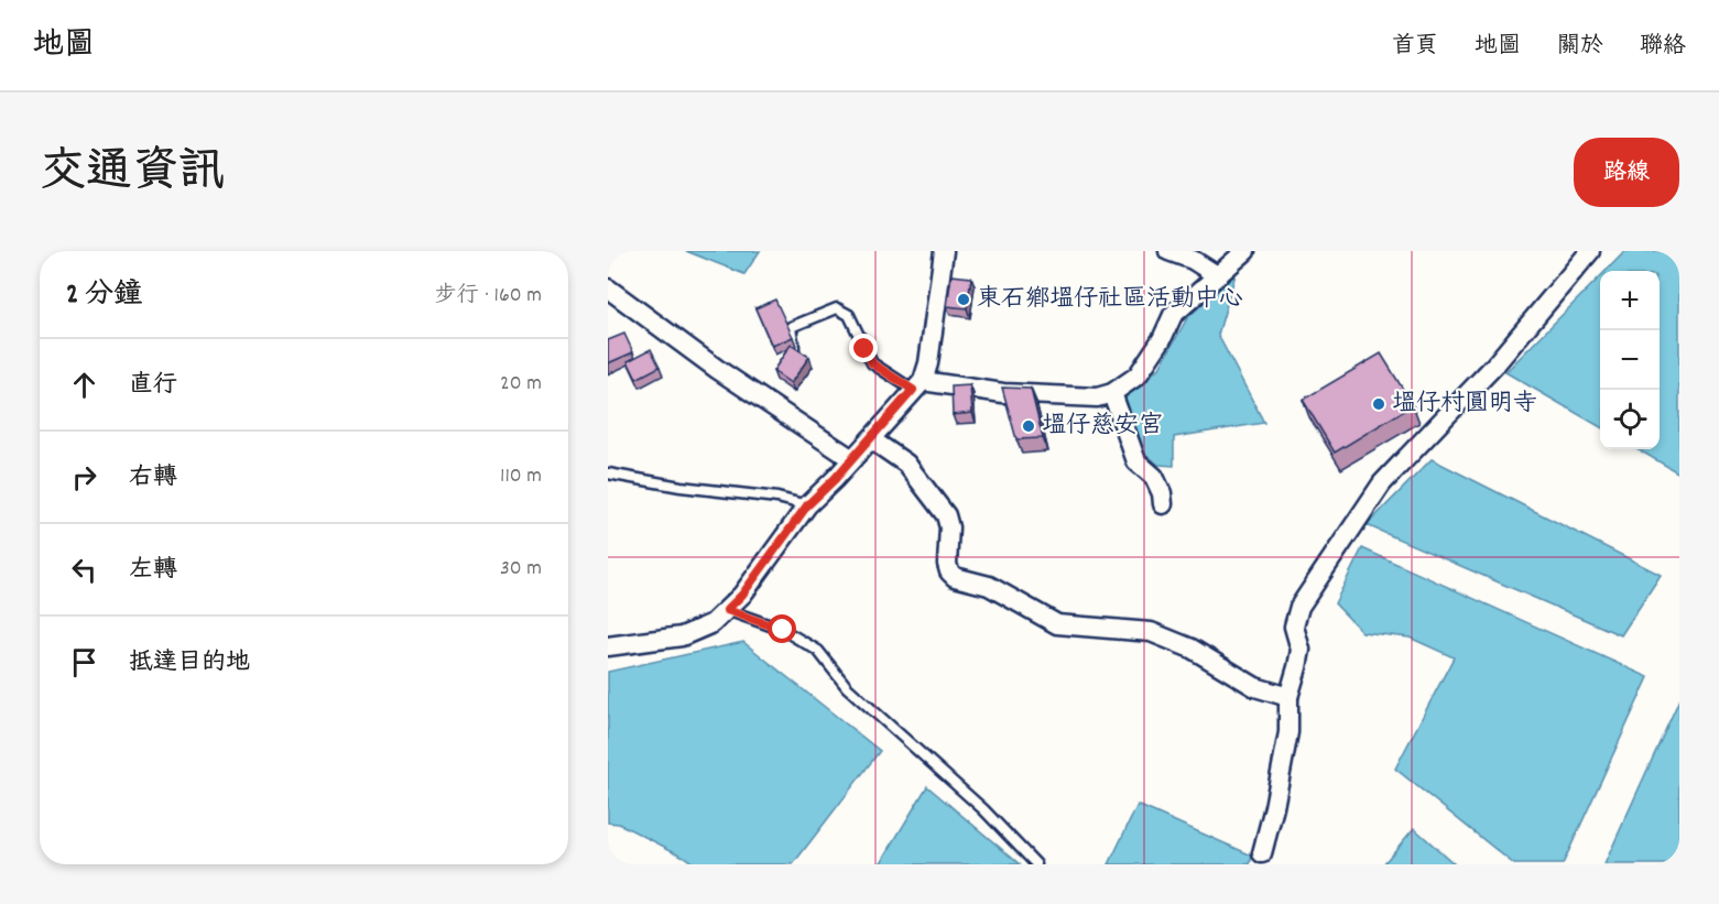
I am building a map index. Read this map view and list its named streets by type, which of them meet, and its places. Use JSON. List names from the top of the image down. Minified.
{"places":["東石鄉塭仔社區活動中心","塭仔村圓明寺","塭仔慈安宮"],"page":{"header":"地圖","nav":["首頁","地圖","關於","聯絡"],"title":"交通資訊","buttons":"路線","heading":["2 分鐘","步行 · 160 m"],"map_buttons":["+","−"],"list":[["直行","20 m"],["右轉","110 m"],["左轉","30 m"],"抵達目的地"]}}
